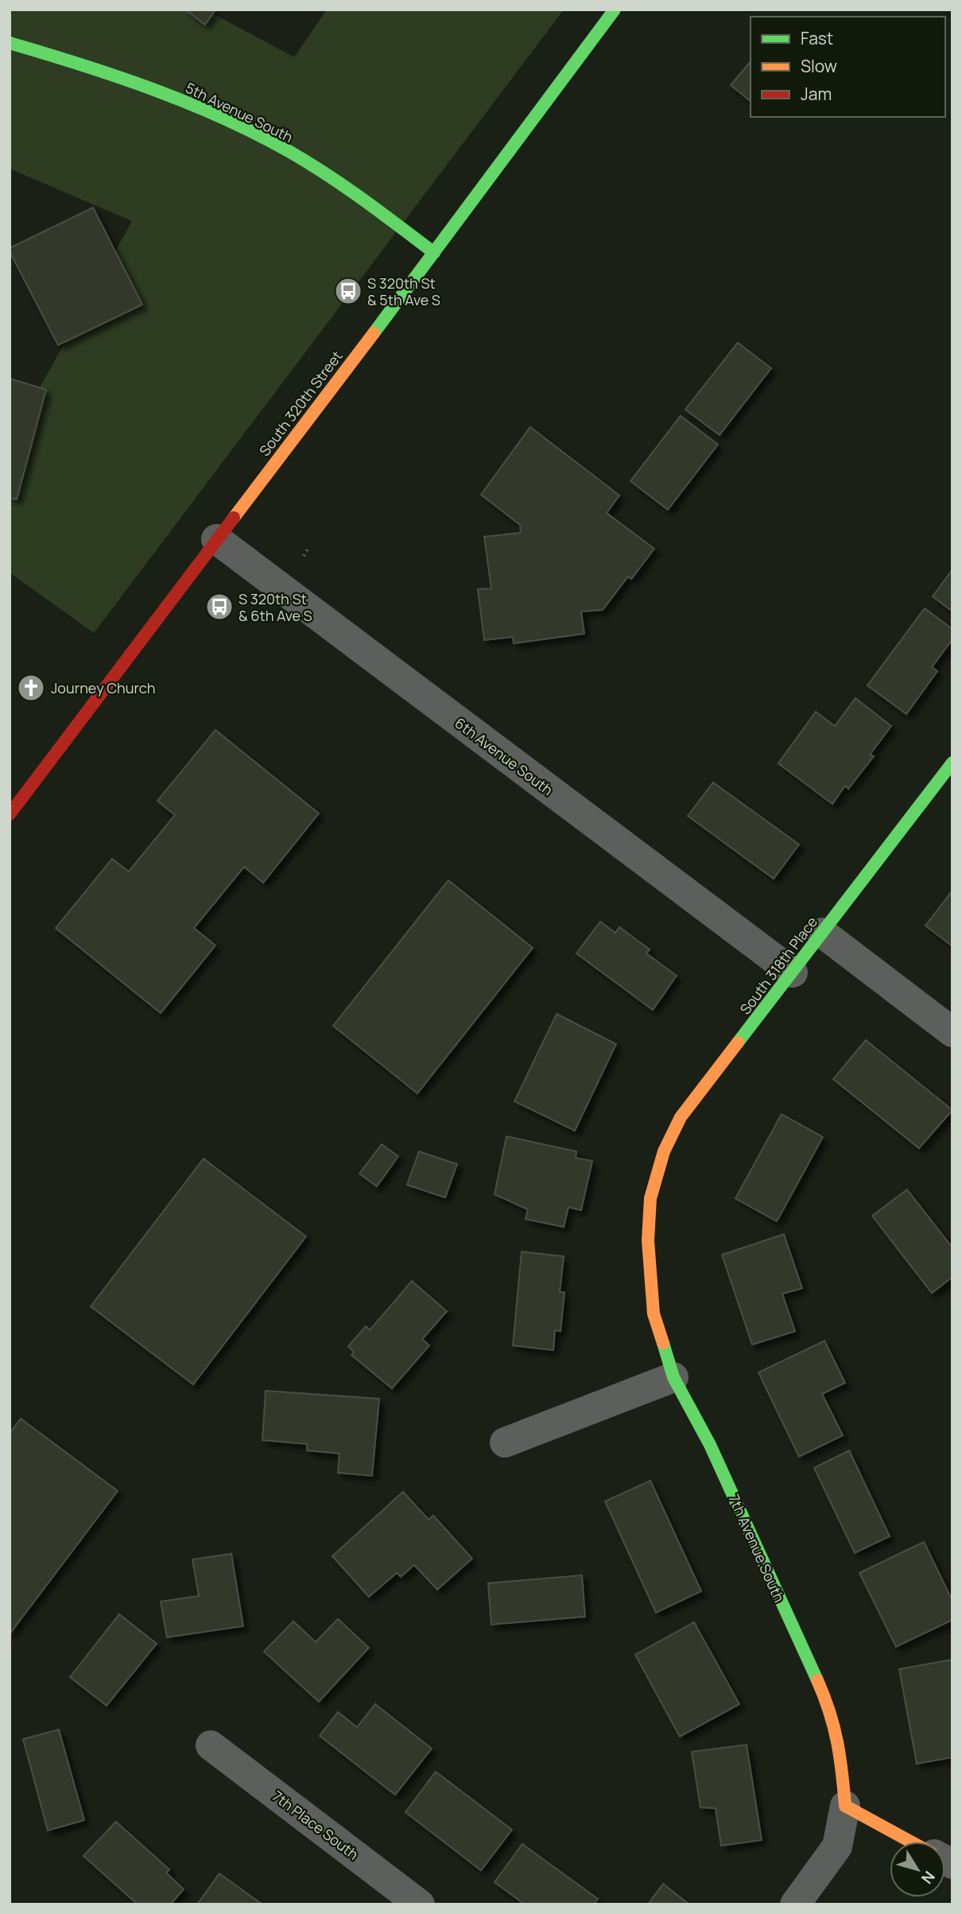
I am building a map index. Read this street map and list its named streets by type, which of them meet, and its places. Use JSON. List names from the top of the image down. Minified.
{"streets":{"street":["5th Avenue South","South 320th Street","6th Avenue South","South 318th Place","7th Avenue South","7th Place South"]},"crossings":[["5th Avenue South","South 320th Street"],["South 320th Street","6th Avenue South"],["6th Avenue South","South 318th Place"],["South 318th Place","7th Avenue South"]],"places":{"bus stop":["S 320th St & 5th Ave S","S 320th St & 6th Ave S"],"church":["Journey Church"]},"legend":["Fast","Slow","Jam"],"north":"bottom right"}
